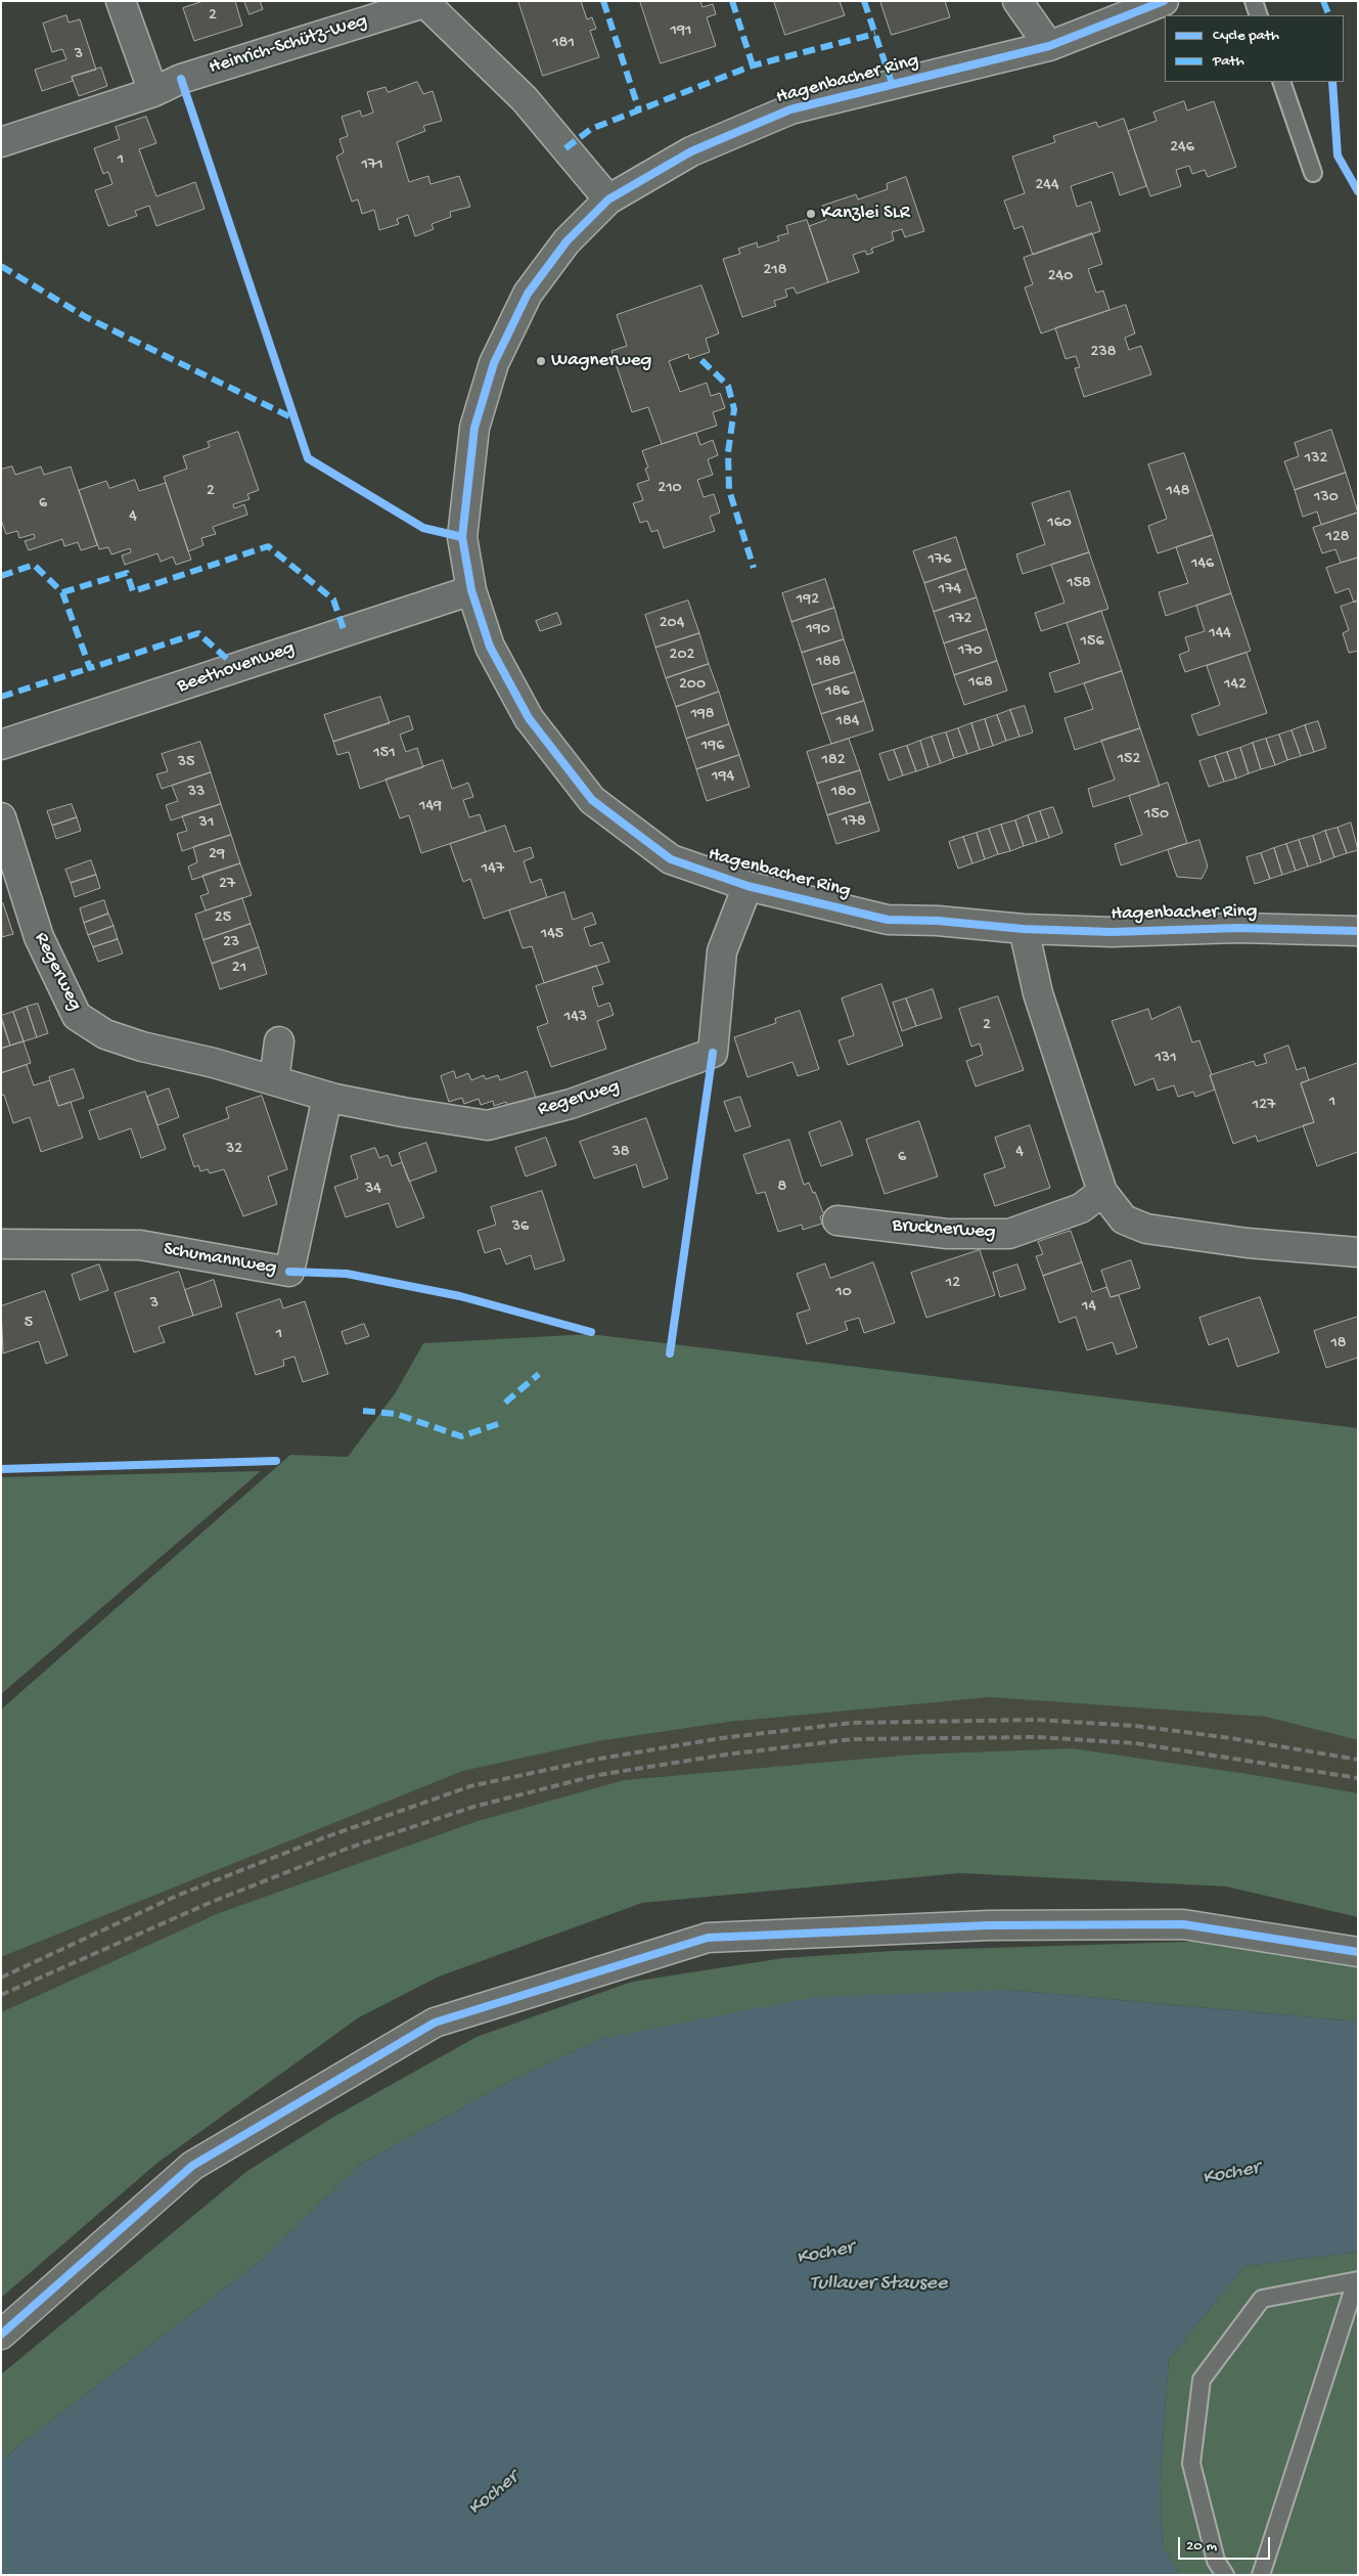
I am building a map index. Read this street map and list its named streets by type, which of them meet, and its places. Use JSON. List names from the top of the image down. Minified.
{"streets":{"street":["Heinrich-Schütz-Weg","Hagenbacher Ring","Beethovenweg","Regerweg","Brucknerweg","Schumannweg"]},"crossings":[["Hagenbacher Ring","Beethovenweg"],["Hagenbacher Ring","Regerweg"],["Regerweg","Schumannweg"]],"water":["Kocher","Tullauer Stausee"],"places":["Kanzlei SLR","Wagnerweg"],"house_numbers":["2","191","181","3","246","1","171","244","218","240","238","132","210","2","148","130","6","4","160","128","176","146","158","174","192","172","204","190","144","156","170","202","188","168","200","142","186","198","184","196","151","152","182","35","194","33","180","149","150","178","31","29","147","27","25","145","23","21","143","2","131","1","127","32","38","4","6","8","34","36","12","10","3","14","5","1","18"],"legend":["Cycle path","Path"],"scale_bar":"20 m"}
